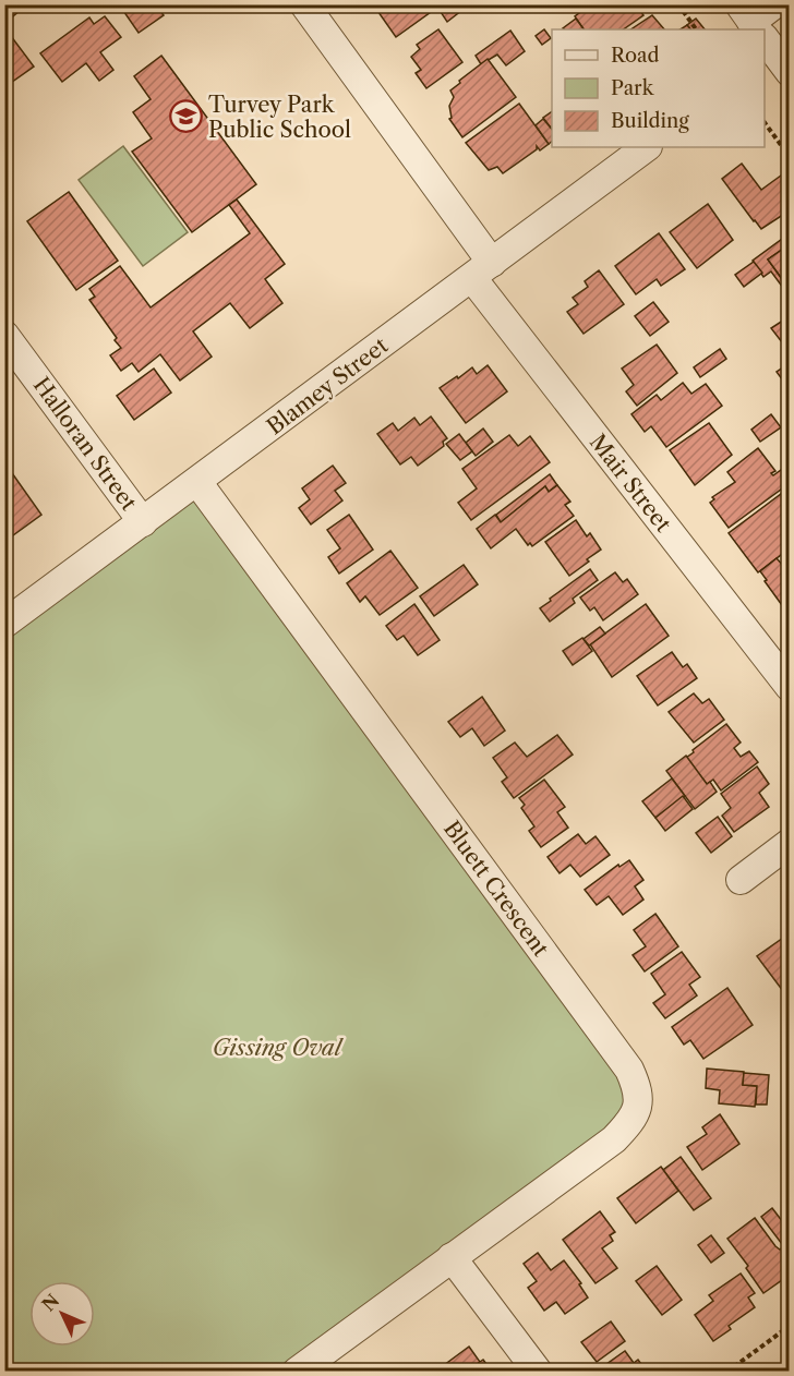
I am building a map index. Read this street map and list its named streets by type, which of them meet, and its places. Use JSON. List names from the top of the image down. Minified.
{"streets":{"street":["Blamey Street","Halloran Street","Mair Street","Bluett Crescent"]},"crossings":[["Blamey Street","Halloran Street"],["Blamey Street","Mair Street"],["Blamey Street","Bluett Crescent"]],"parks":["Gissing Oval"],"places":{"school or university":["Turvey Park Public School"]},"legend":["Road","Park","Building"],"north":"top left"}
